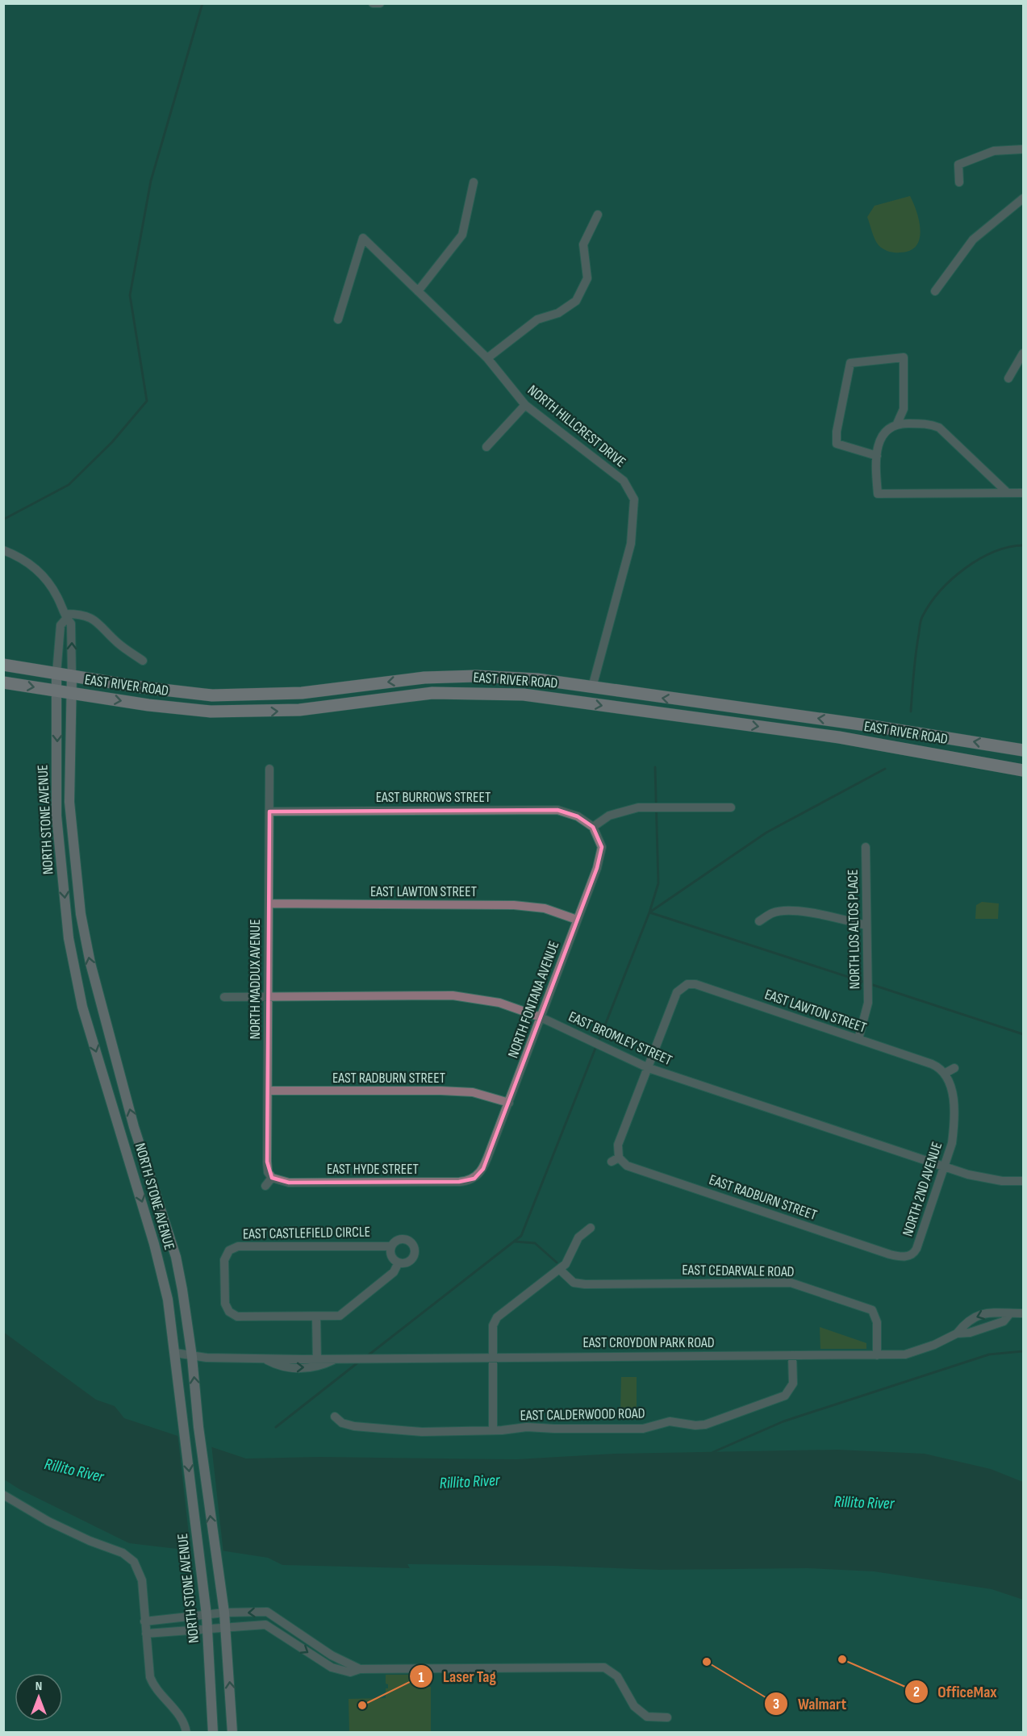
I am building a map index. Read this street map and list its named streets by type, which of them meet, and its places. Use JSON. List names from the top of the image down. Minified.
{"streets":{"main road":["EAST RIVER ROAD","NORTH STONE AVENUE"],"street":["NORTH HILLCREST DRIVE","EAST BURROWS STREET","EAST LAWTON STREET","NORTH LOS ALTOS PLACE","NORTH MADDUX AVENUE","NORTH FONTANA AVENUE","EAST BROMLEY STREET","EAST RADBURN STREET","EAST HYDE STREET","NORTH 2ND AVENUE","EAST CASTLEFIELD CIRCLE","EAST CEDARVALE ROAD","EAST CROYDON PARK ROAD","EAST CALDERWOOD ROAD"]},"crossings":[["NORTH HILLCREST DRIVE","EAST RIVER ROAD"],["EAST RIVER ROAD","NORTH STONE AVENUE"],["EAST BURROWS STREET","NORTH MADDUX AVENUE"],["EAST BURROWS STREET","NORTH FONTANA AVENUE"],["NORTH STONE AVENUE","EAST CROYDON PARK ROAD"],["EAST LAWTON STREET","NORTH LOS ALTOS PLACE"],["EAST LAWTON STREET","NORTH MADDUX AVENUE"],["EAST LAWTON STREET","NORTH FONTANA AVENUE"],["EAST LAWTON STREET","EAST BROMLEY STREET"],["EAST LAWTON STREET","EAST RADBURN STREET"],["EAST LAWTON STREET","NORTH 2ND AVENUE"],["NORTH MADDUX AVENUE","EAST BROMLEY STREET"],["NORTH MADDUX AVENUE","EAST RADBURN STREET"],["NORTH MADDUX AVENUE","EAST HYDE STREET"],["NORTH FONTANA AVENUE","EAST BROMLEY STREET"],["NORTH FONTANA AVENUE","EAST RADBURN STREET"],["NORTH FONTANA AVENUE","EAST HYDE STREET"],["EAST BROMLEY STREET","EAST RADBURN STREET"],["EAST BROMLEY STREET","NORTH 2ND AVENUE"],["EAST RADBURN STREET","NORTH 2ND AVENUE"],["EAST CEDARVALE ROAD","EAST CROYDON PARK ROAD"],["EAST CROYDON PARK ROAD","EAST CALDERWOOD ROAD"]],"water":["Rillito River"],"places":["OfficeMax","Walmart","Laser Tag"],"north":"top"}
